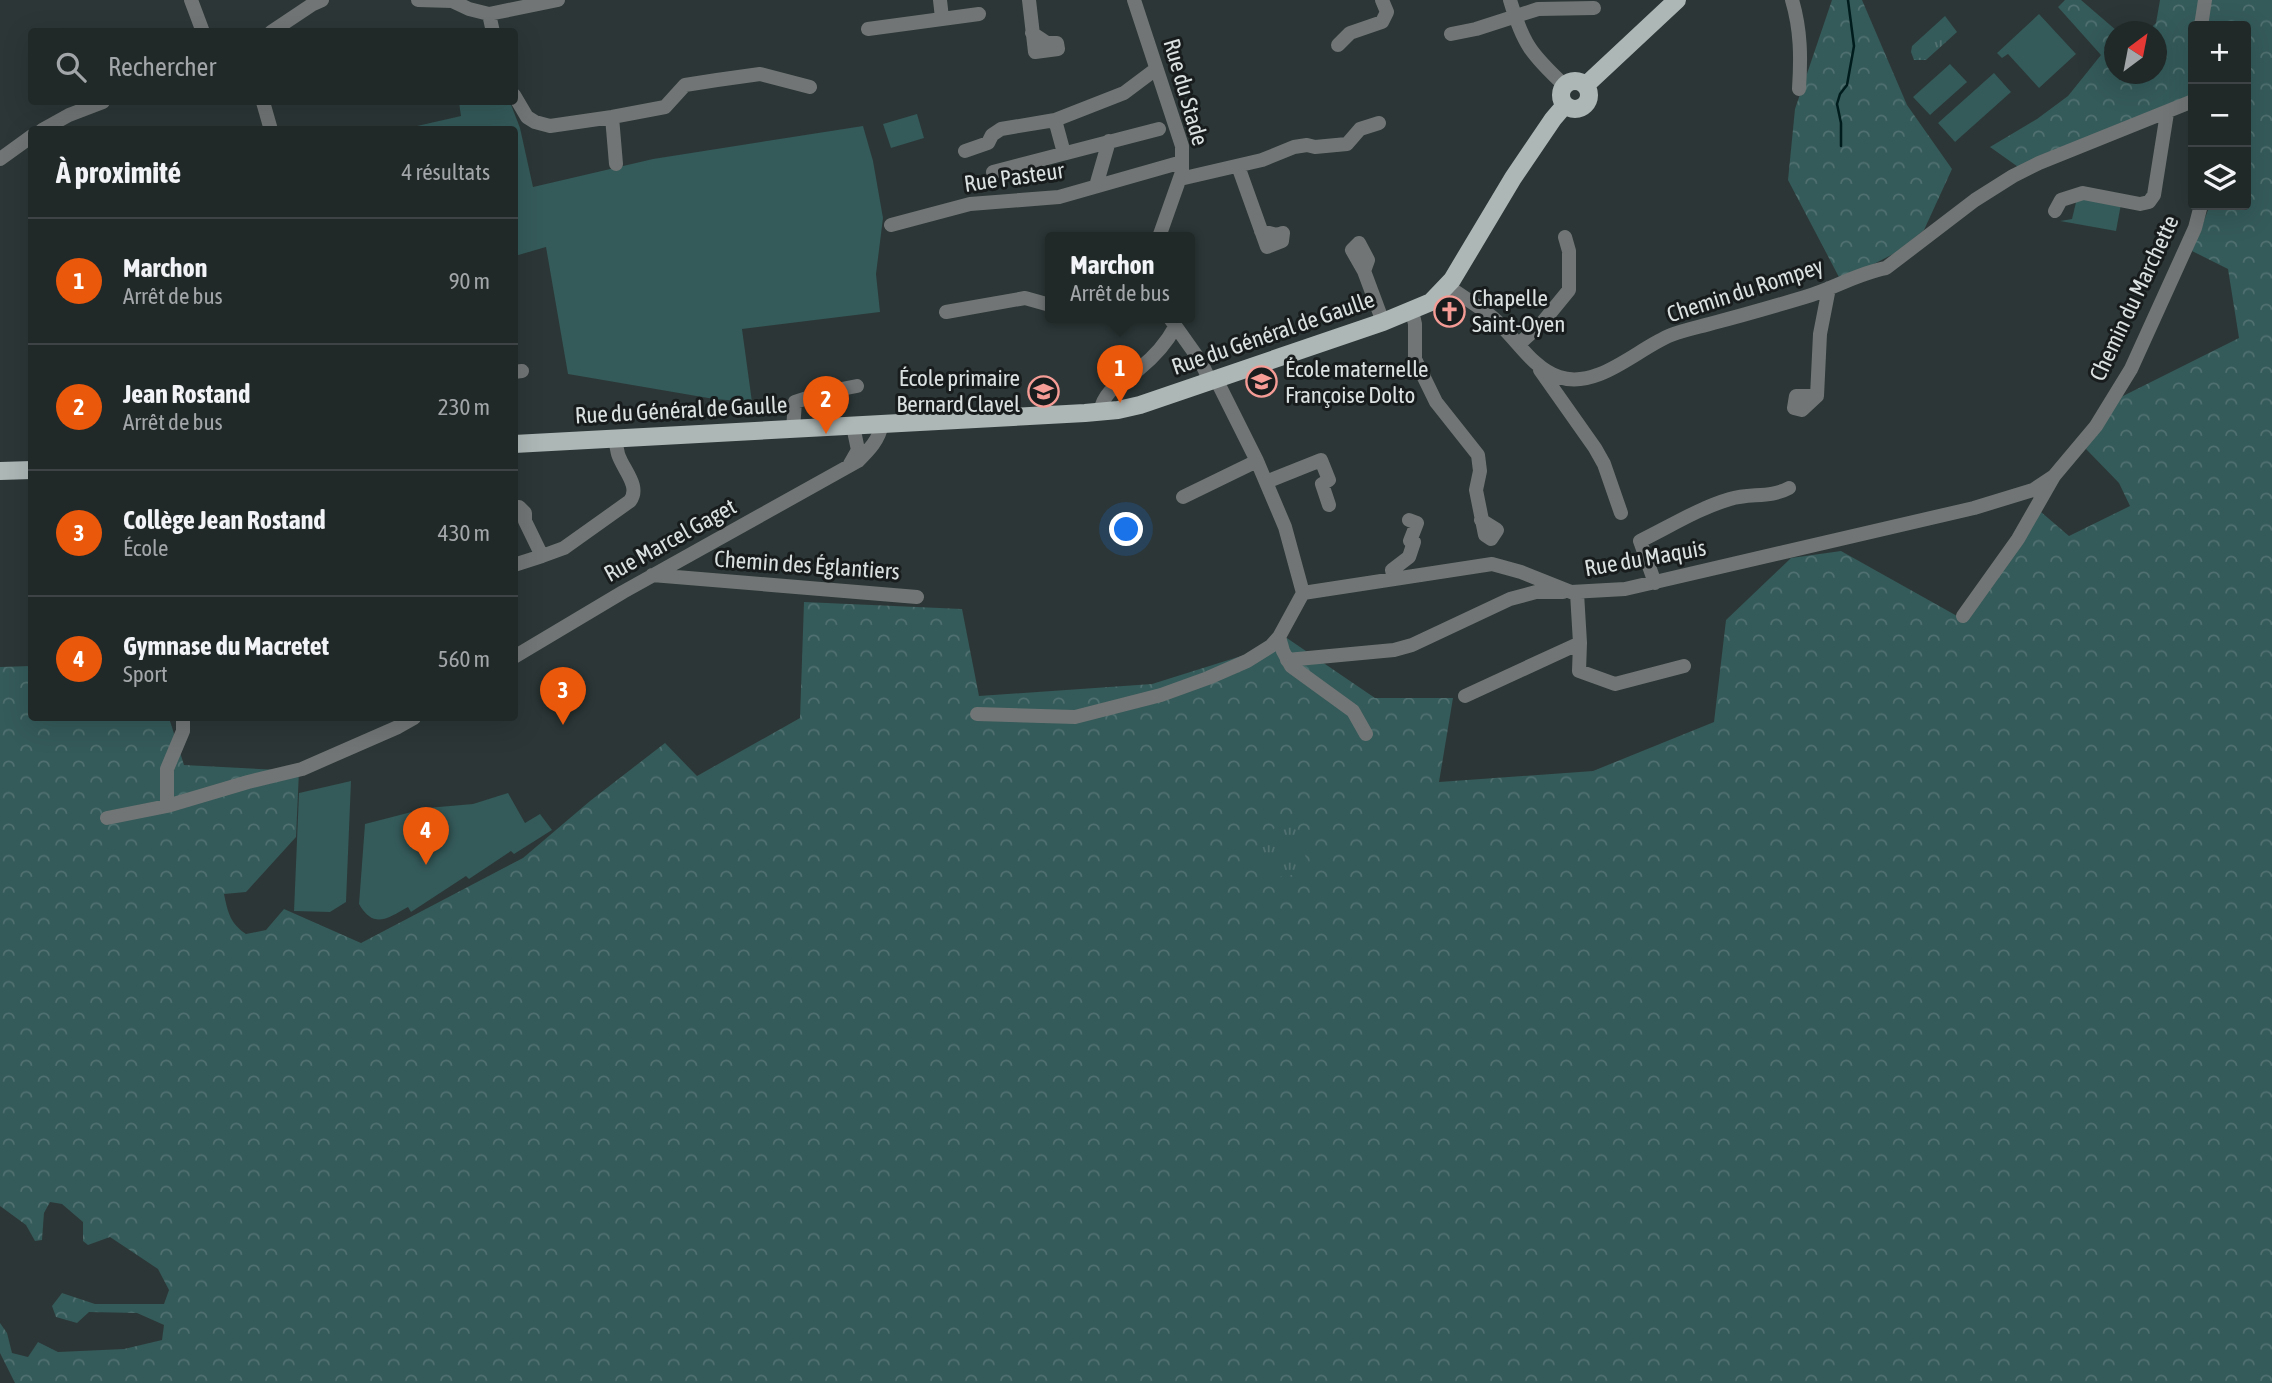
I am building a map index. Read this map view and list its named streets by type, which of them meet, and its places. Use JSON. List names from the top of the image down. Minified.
{"streets":{"main road":["Rue du Général de Gaulle"],"street":["Rue du Stade","Rue Pasteur","Chemin du Rompey","Chemin du Marchette","Rue Marcel Gaget","Rue du Maquis","Chemin des Églantiers"]},"crossings":[["Rue du Stade","Rue Pasteur"],["Chemin du Rompey","Rue du Général de Gaulle"],["Chemin du Marchette","Rue du Maquis"],["Rue du Général de Gaulle","Rue Marcel Gaget"],["Rue Marcel Gaget","Chemin des Églantiers"]],"places":{"church":["Chapelle Saint-Oyen"],"school or university":["École maternelle Françoise Dolto","École primaire Bernard Clavel"]},"north":"top right","page":{"map_buttons":["+","−"],"search":"Rechercher","heading":["À proximité","4 résultats"],"list":[{"mark":"1","name":"Marchon","note":"Arrêt de bus","value":"90 m"},{"mark":"2","name":"Jean Rostand","note":"Arrêt de bus","value":"230 m"},{"mark":"3","name":"Collège Jean Rostand","note":"École","value":"430 m"},{"mark":"4","name":"Gymnase du Macretet","note":"Sport","value":"560 m"}],"popup":["Marchon","Arrêt de bus"],"pins":["1","2","3","4"]}}
